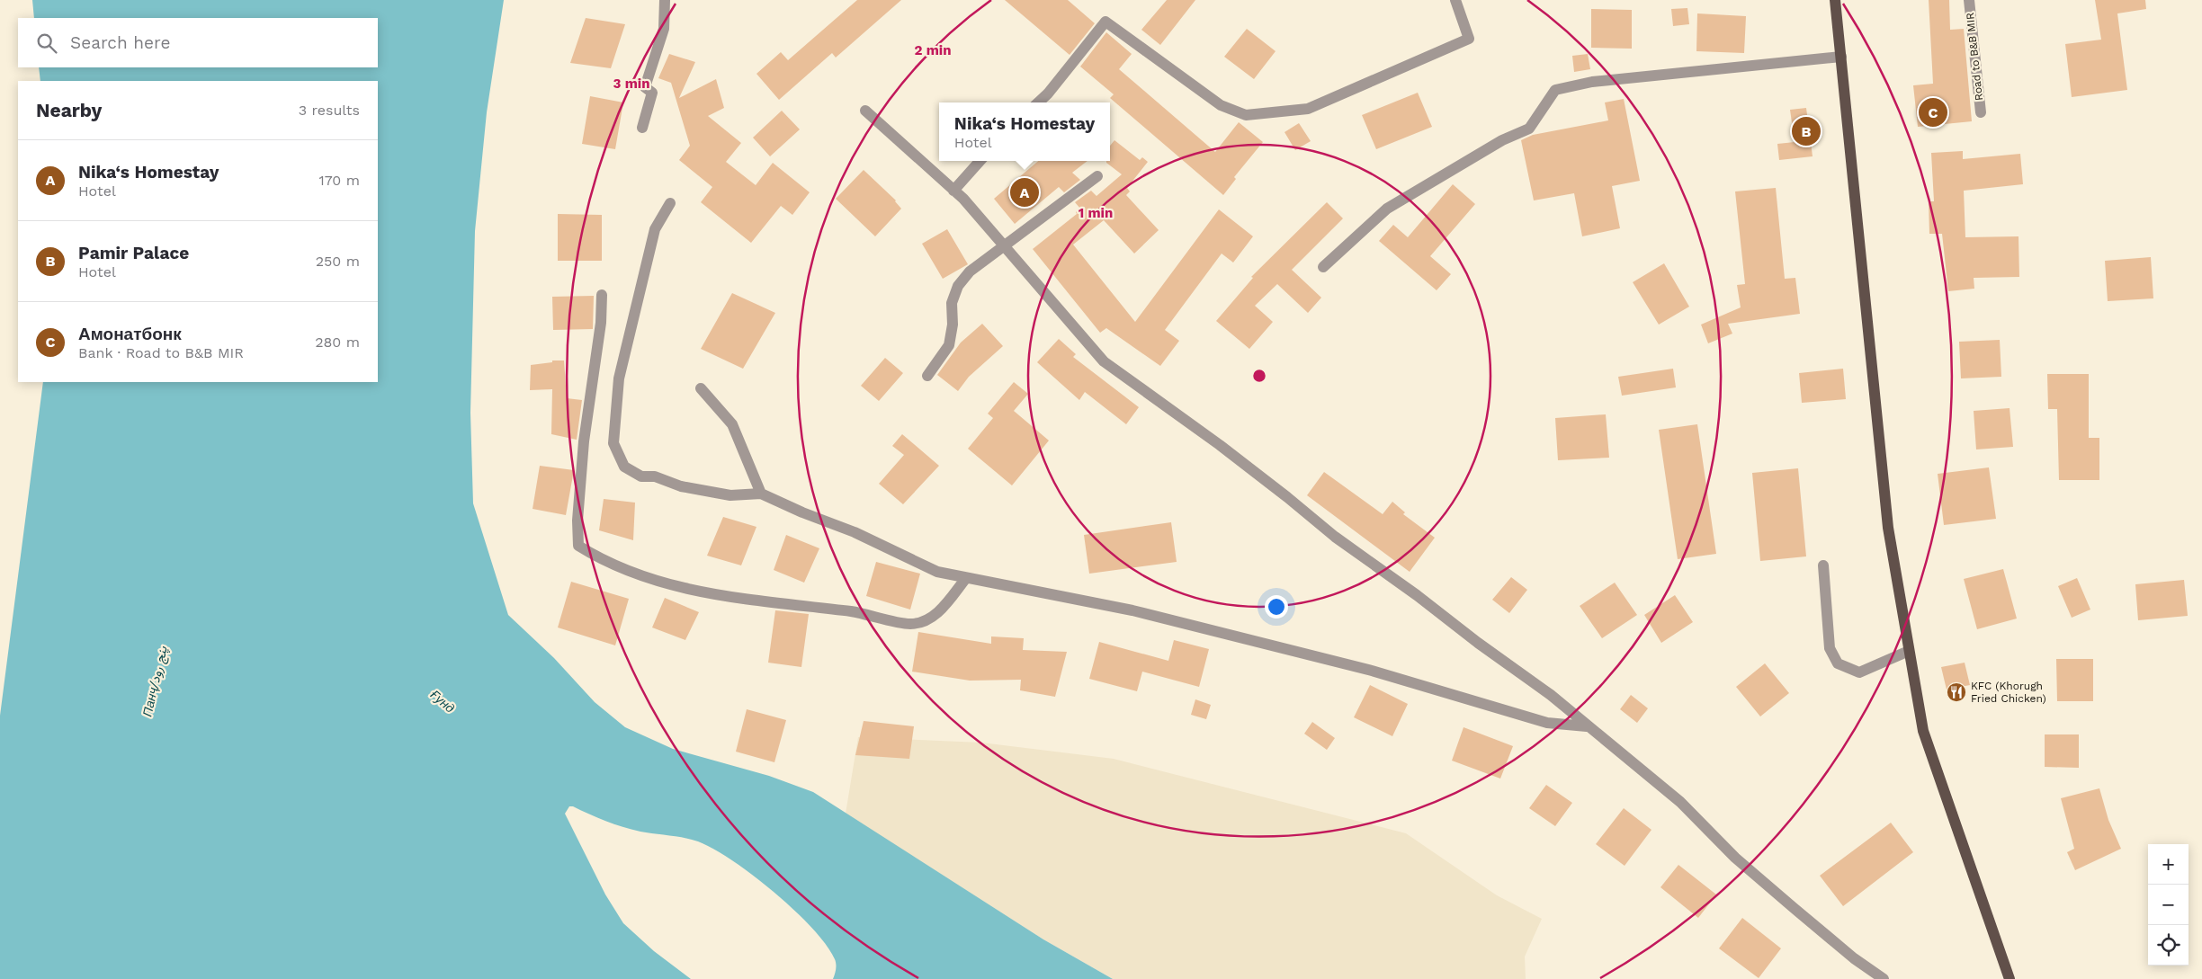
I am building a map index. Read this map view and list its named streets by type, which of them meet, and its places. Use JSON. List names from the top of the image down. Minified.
{"streets":{"street":["Road to B&B MIR"]},"water":["Панҷ/پنج رود","Ғунд"],"places":{"restaurant":["KFC (Khorugh Fried Chicken)"]},"page":{"search":"Search here","heading":["Nearby","3 results"],"pins":["C","B","A"],"popup":["Nika‘s Homestay","Hotel"],"list":[{"mark":"A","name":"Nika‘s Homestay","note":"Hotel","value":"170 m"},{"mark":"B","name":"Pamir Palace","note":"Hotel","value":"250 m"},{"mark":"C","name":"Амонатбонк","note":"Bank · Road to B&B MIR","value":"280 m"}],"map_buttons":["+","−"]},"rings":["2 min","3 min","1 min"]}
